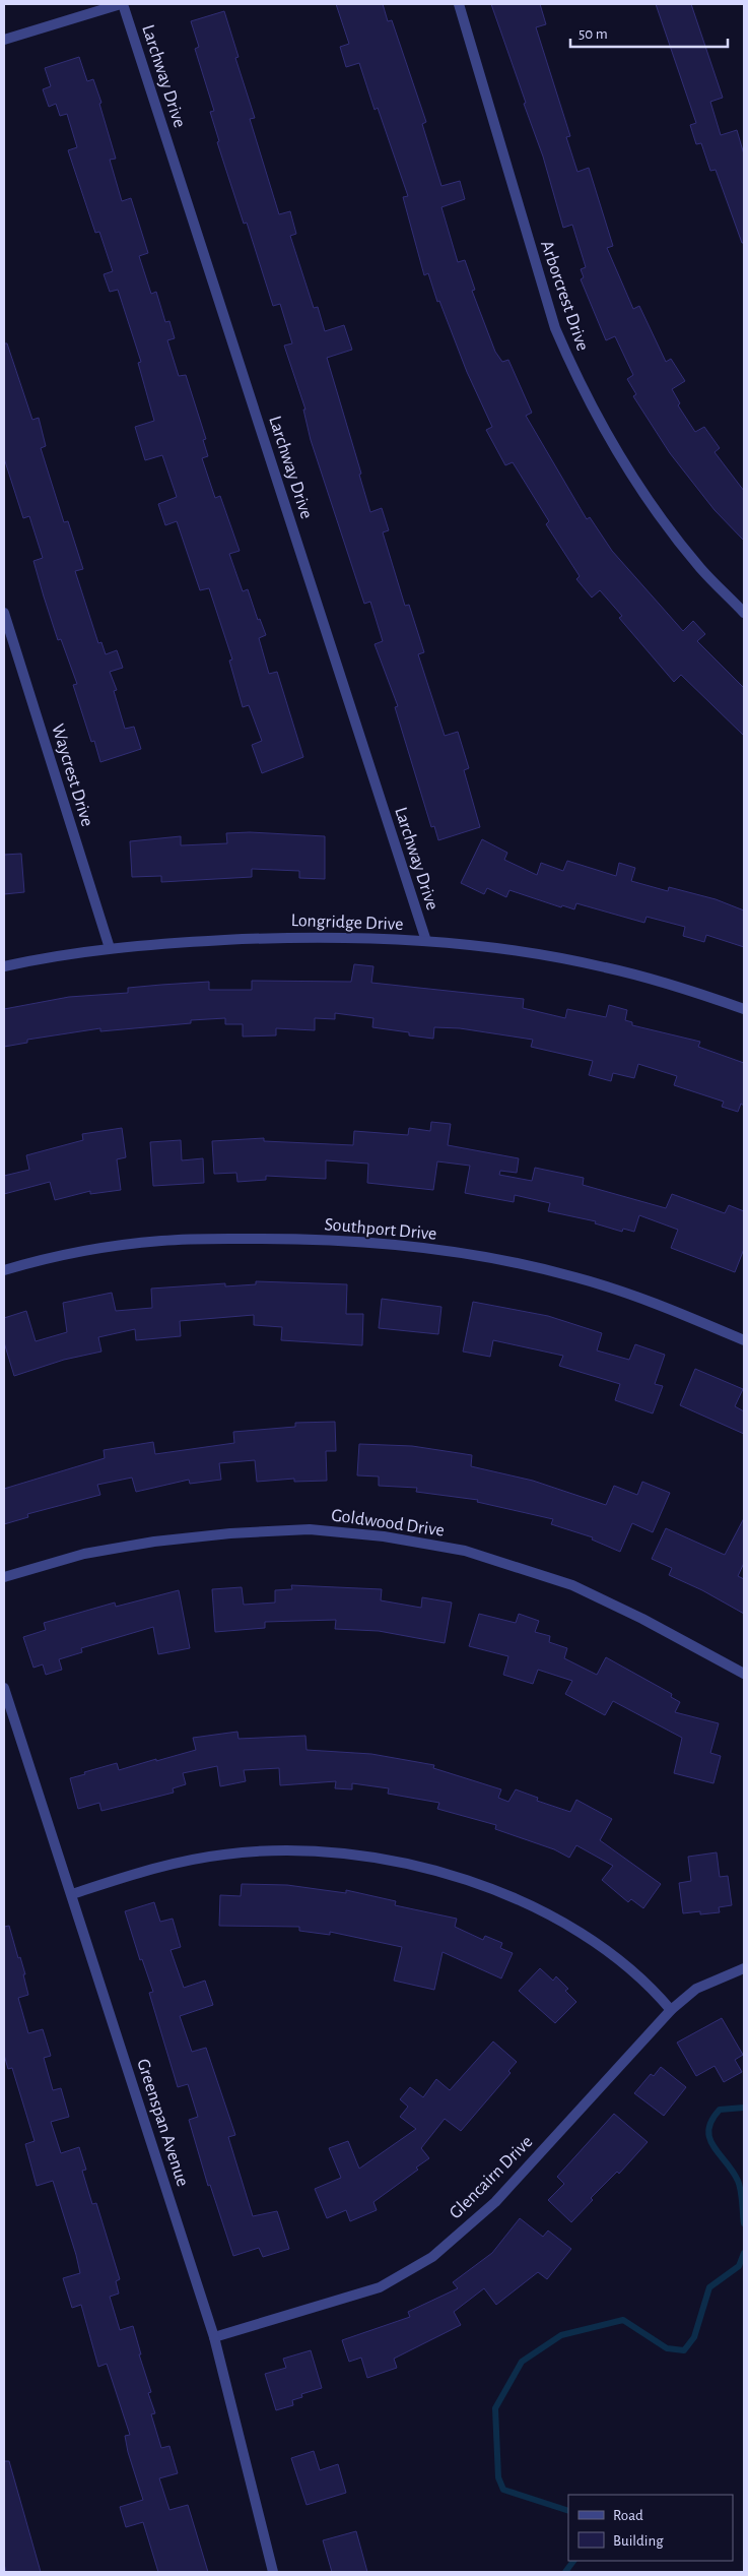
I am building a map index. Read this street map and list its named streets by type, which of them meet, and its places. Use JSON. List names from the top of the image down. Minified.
{"streets":{"street":["Larchway Drive","Arborcrest Drive","Waycrest Drive","Longridge Drive","Southport Drive","Goldwood Drive","Greenspan Avenue","Glencairn Drive"]},"crossings":[["Larchway Drive","Longridge Drive"],["Waycrest Drive","Longridge Drive"],["Greenspan Avenue","Glencairn Drive"]],"legend":["Road","Building"],"scale_bar":"50 m"}
